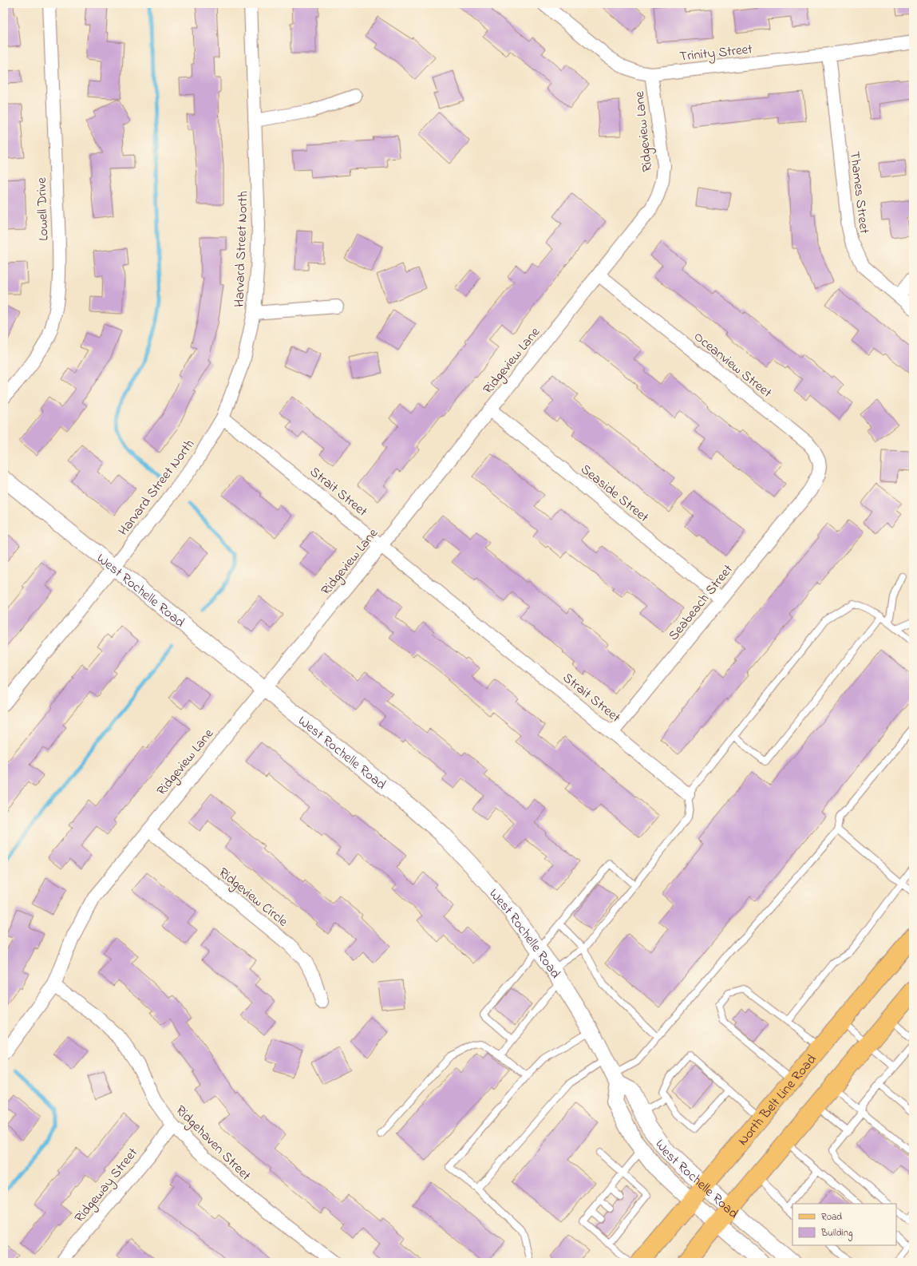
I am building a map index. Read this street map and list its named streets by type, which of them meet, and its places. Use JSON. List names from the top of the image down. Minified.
{"streets":{"main road":["North Belt Line Road"],"street":["Trinity Street","Ridgeview Lane","Thames Street","Lowell Drive","Harvard Street North","Oceanview Street","Strait Street","Seaside Street","West Rochelle Road","Seabeach Street","Ridgeview Circle","Ridgehaven Street","Ridgeway Street"]},"crossings":[["Trinity Street","Ridgeview Lane"],["Trinity Street","Thames Street"],["Ridgeview Lane","Oceanview Street"],["Ridgeview Lane","Strait Street"],["Ridgeview Lane","Seaside Street"],["Ridgeview Lane","West Rochelle Road"],["Ridgeview Lane","Ridgeview Circle"],["Ridgeview Lane","Ridgehaven Street"],["Harvard Street North","Strait Street"],["Harvard Street North","West Rochelle Road"],["Oceanview Street","Seabeach Street"],["Strait Street","Seabeach Street"],["Seaside Street","Seabeach Street"],["West Rochelle Road","North Belt Line Road"],["Ridgehaven Street","Ridgeway Street"]],"legend":["Road","Building"]}
